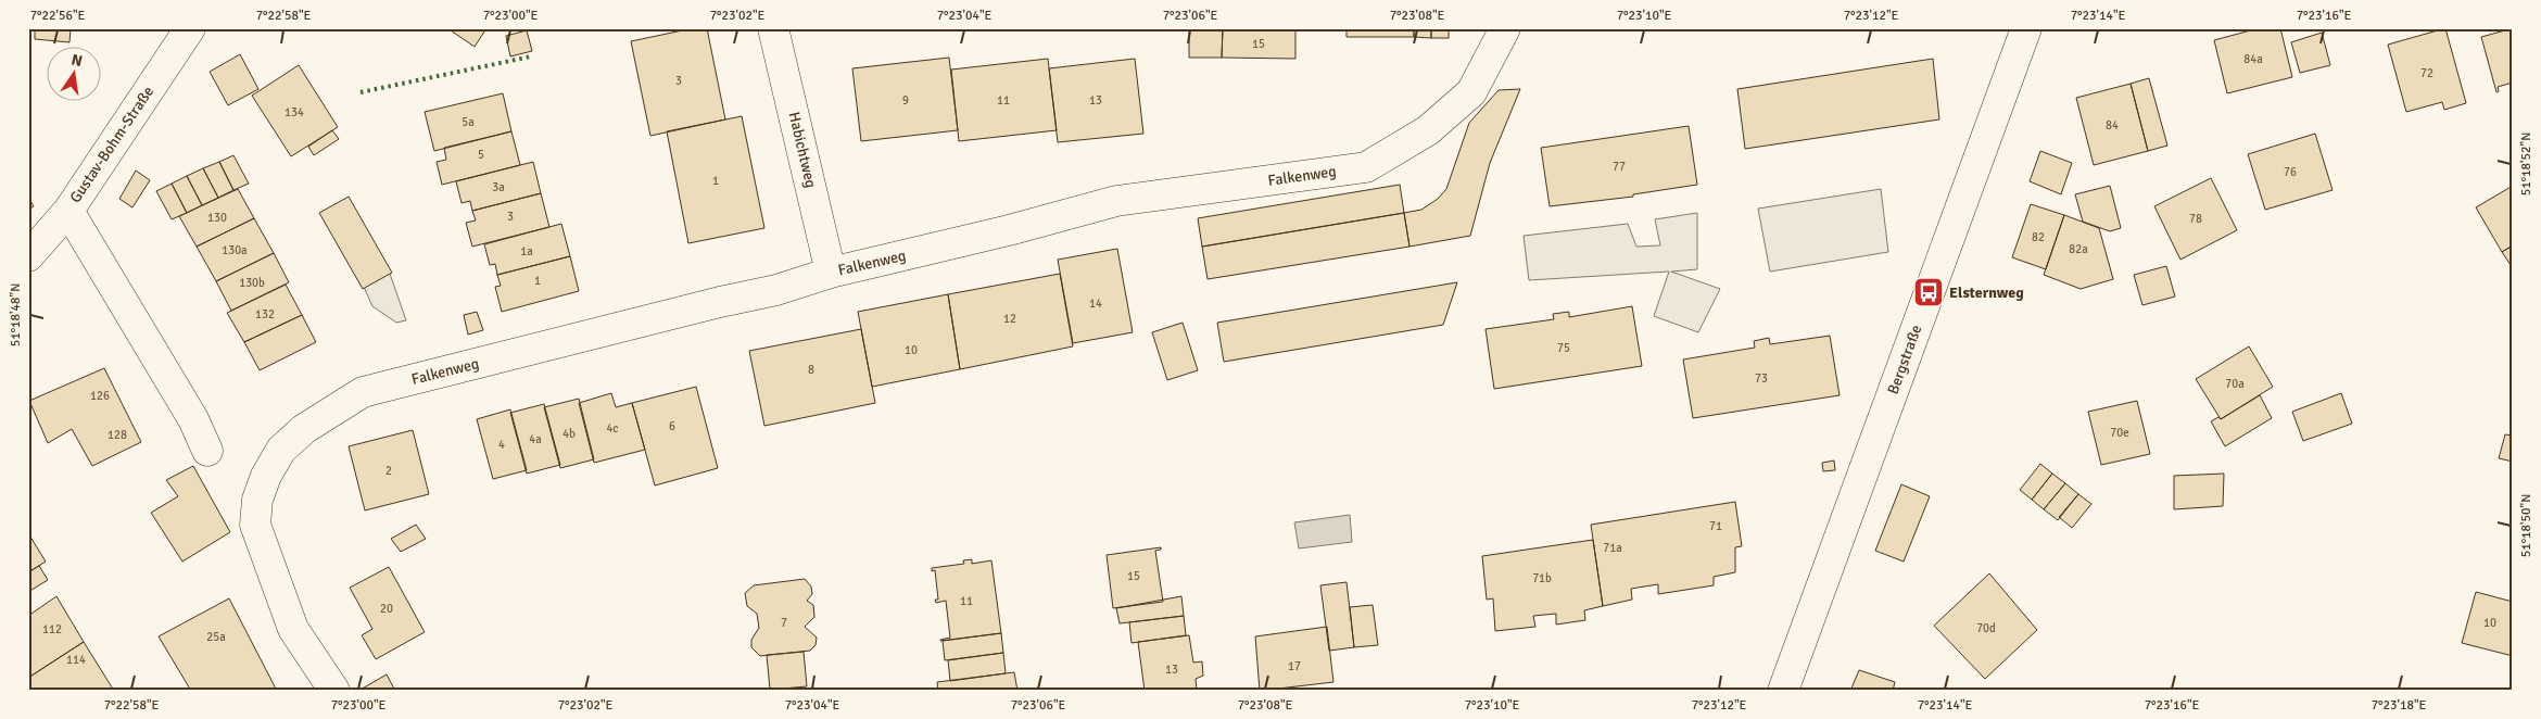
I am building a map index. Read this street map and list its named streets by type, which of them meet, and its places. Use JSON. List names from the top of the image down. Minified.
{"streets":{"street":["Gustav-Bohm-Straße","Habichtweg","Falkenweg","Bergstraße"]},"crossings":[["Habichtweg","Falkenweg"]],"places":{"bus stop":["Elsternweg"]},"house_numbers":["15","84a","72","3","9","11","13","134","5a","84","5","77","76","1","3a","3","130","78","82","82a","130a","1a","1","130b","14","132","12","75","10","8","73","70a","126","6","4c","70e","4b","128","4a","4","2","71","71a","15","71b","11","20","7","10","70d","112","25a","114","17","13"],"north":"top","coordinates":["7°22'56\"E","7°22'58\"E","7°23'00\"E","7°23'02\"E","7°23'04\"E","7°23'06\"E","7°23'08\"E","7°23'10\"E","7°23'12\"E","7°23'14\"E","7°23'16\"E","51°18'52\"N","51°18'48\"N","51°18'50\"N","7°23'18\"E"]}
